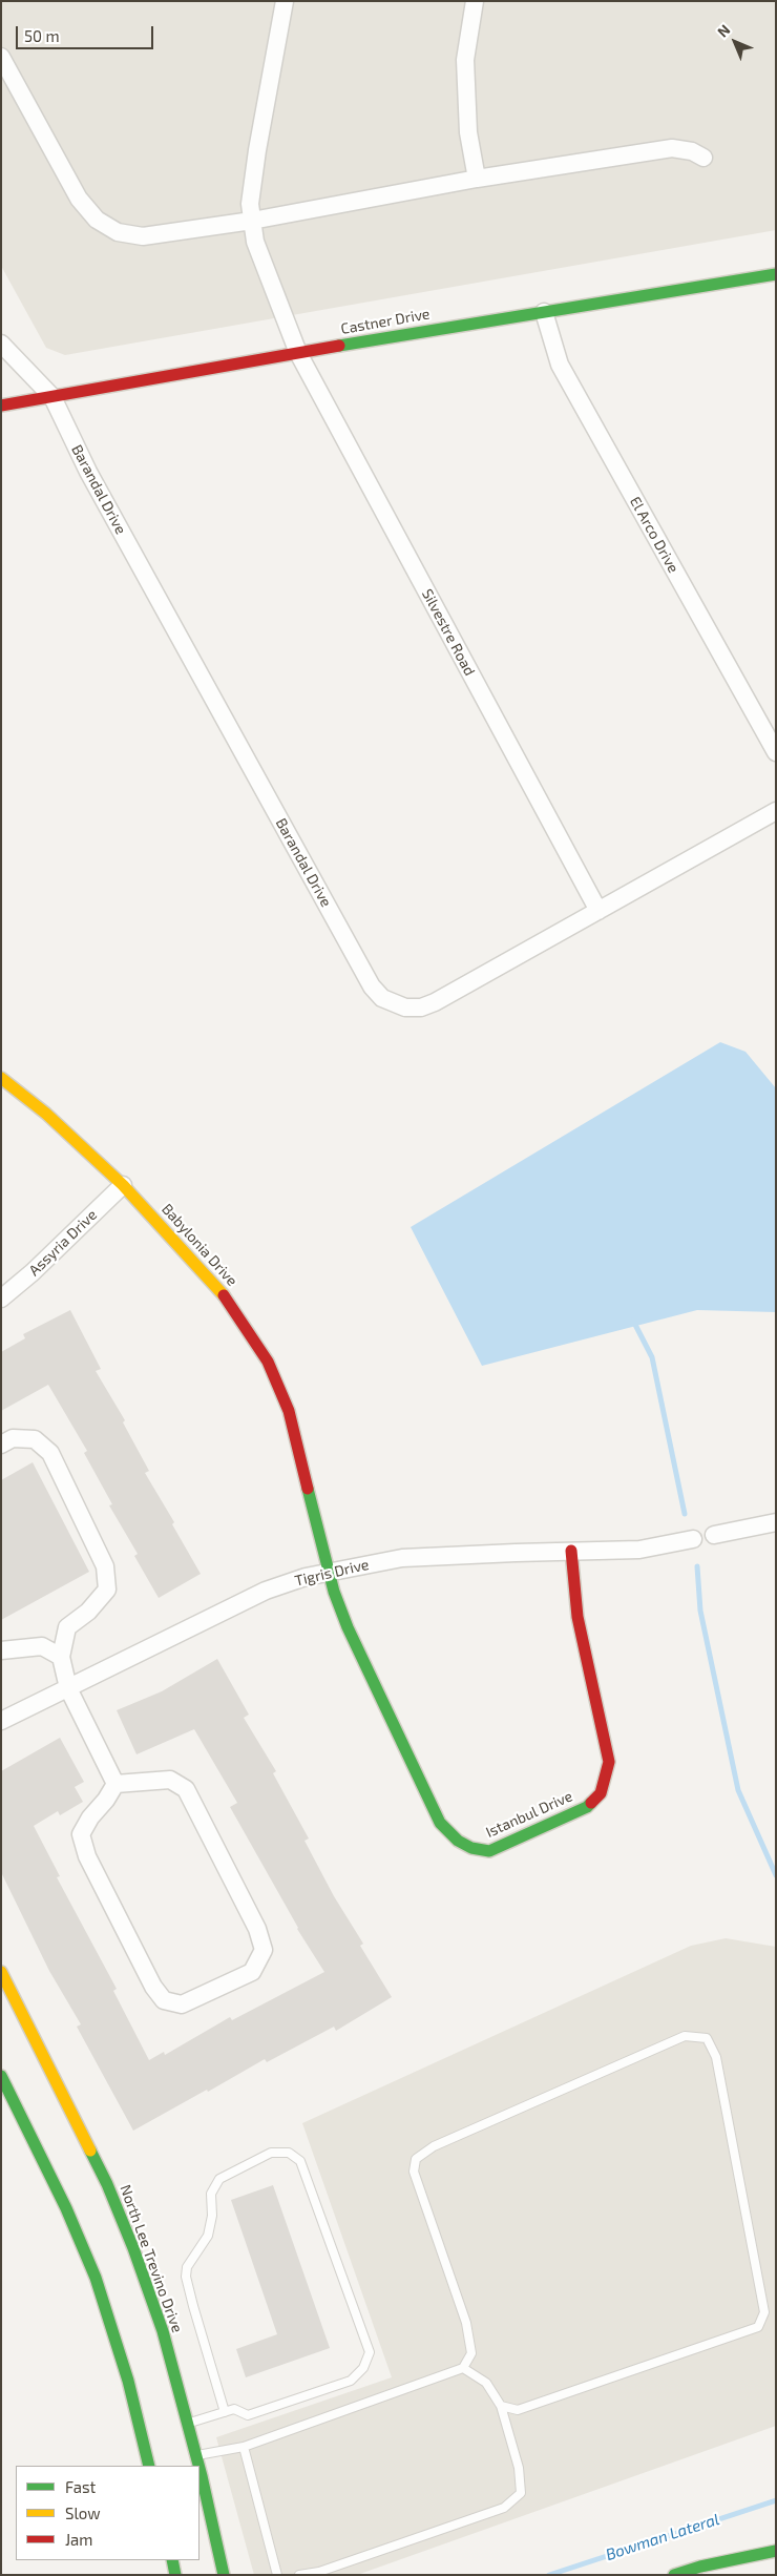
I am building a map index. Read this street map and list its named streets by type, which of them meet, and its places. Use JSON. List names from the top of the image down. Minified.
{"streets":{"street":["Castner Drive","Barandal Drive","El Arco Drive","Silvestre Road","Assyria Drive","Babylonia Drive","Tigris Drive","Istanbul Drive","North Lee Trevino Drive"]},"crossings":[["Castner Drive","Barandal Drive"],["Castner Drive","El Arco Drive"],["Castner Drive","Silvestre Road"],["Barandal Drive","Silvestre Road"],["Assyria Drive","Babylonia Drive"],["Babylonia Drive","Tigris Drive"],["Babylonia Drive","Istanbul Drive"],["Tigris Drive","Istanbul Drive"]],"water":["Bowman Lateral"],"legend":["Fast","Slow","Jam"],"scale_bar":"50 m","north":"top left"}
